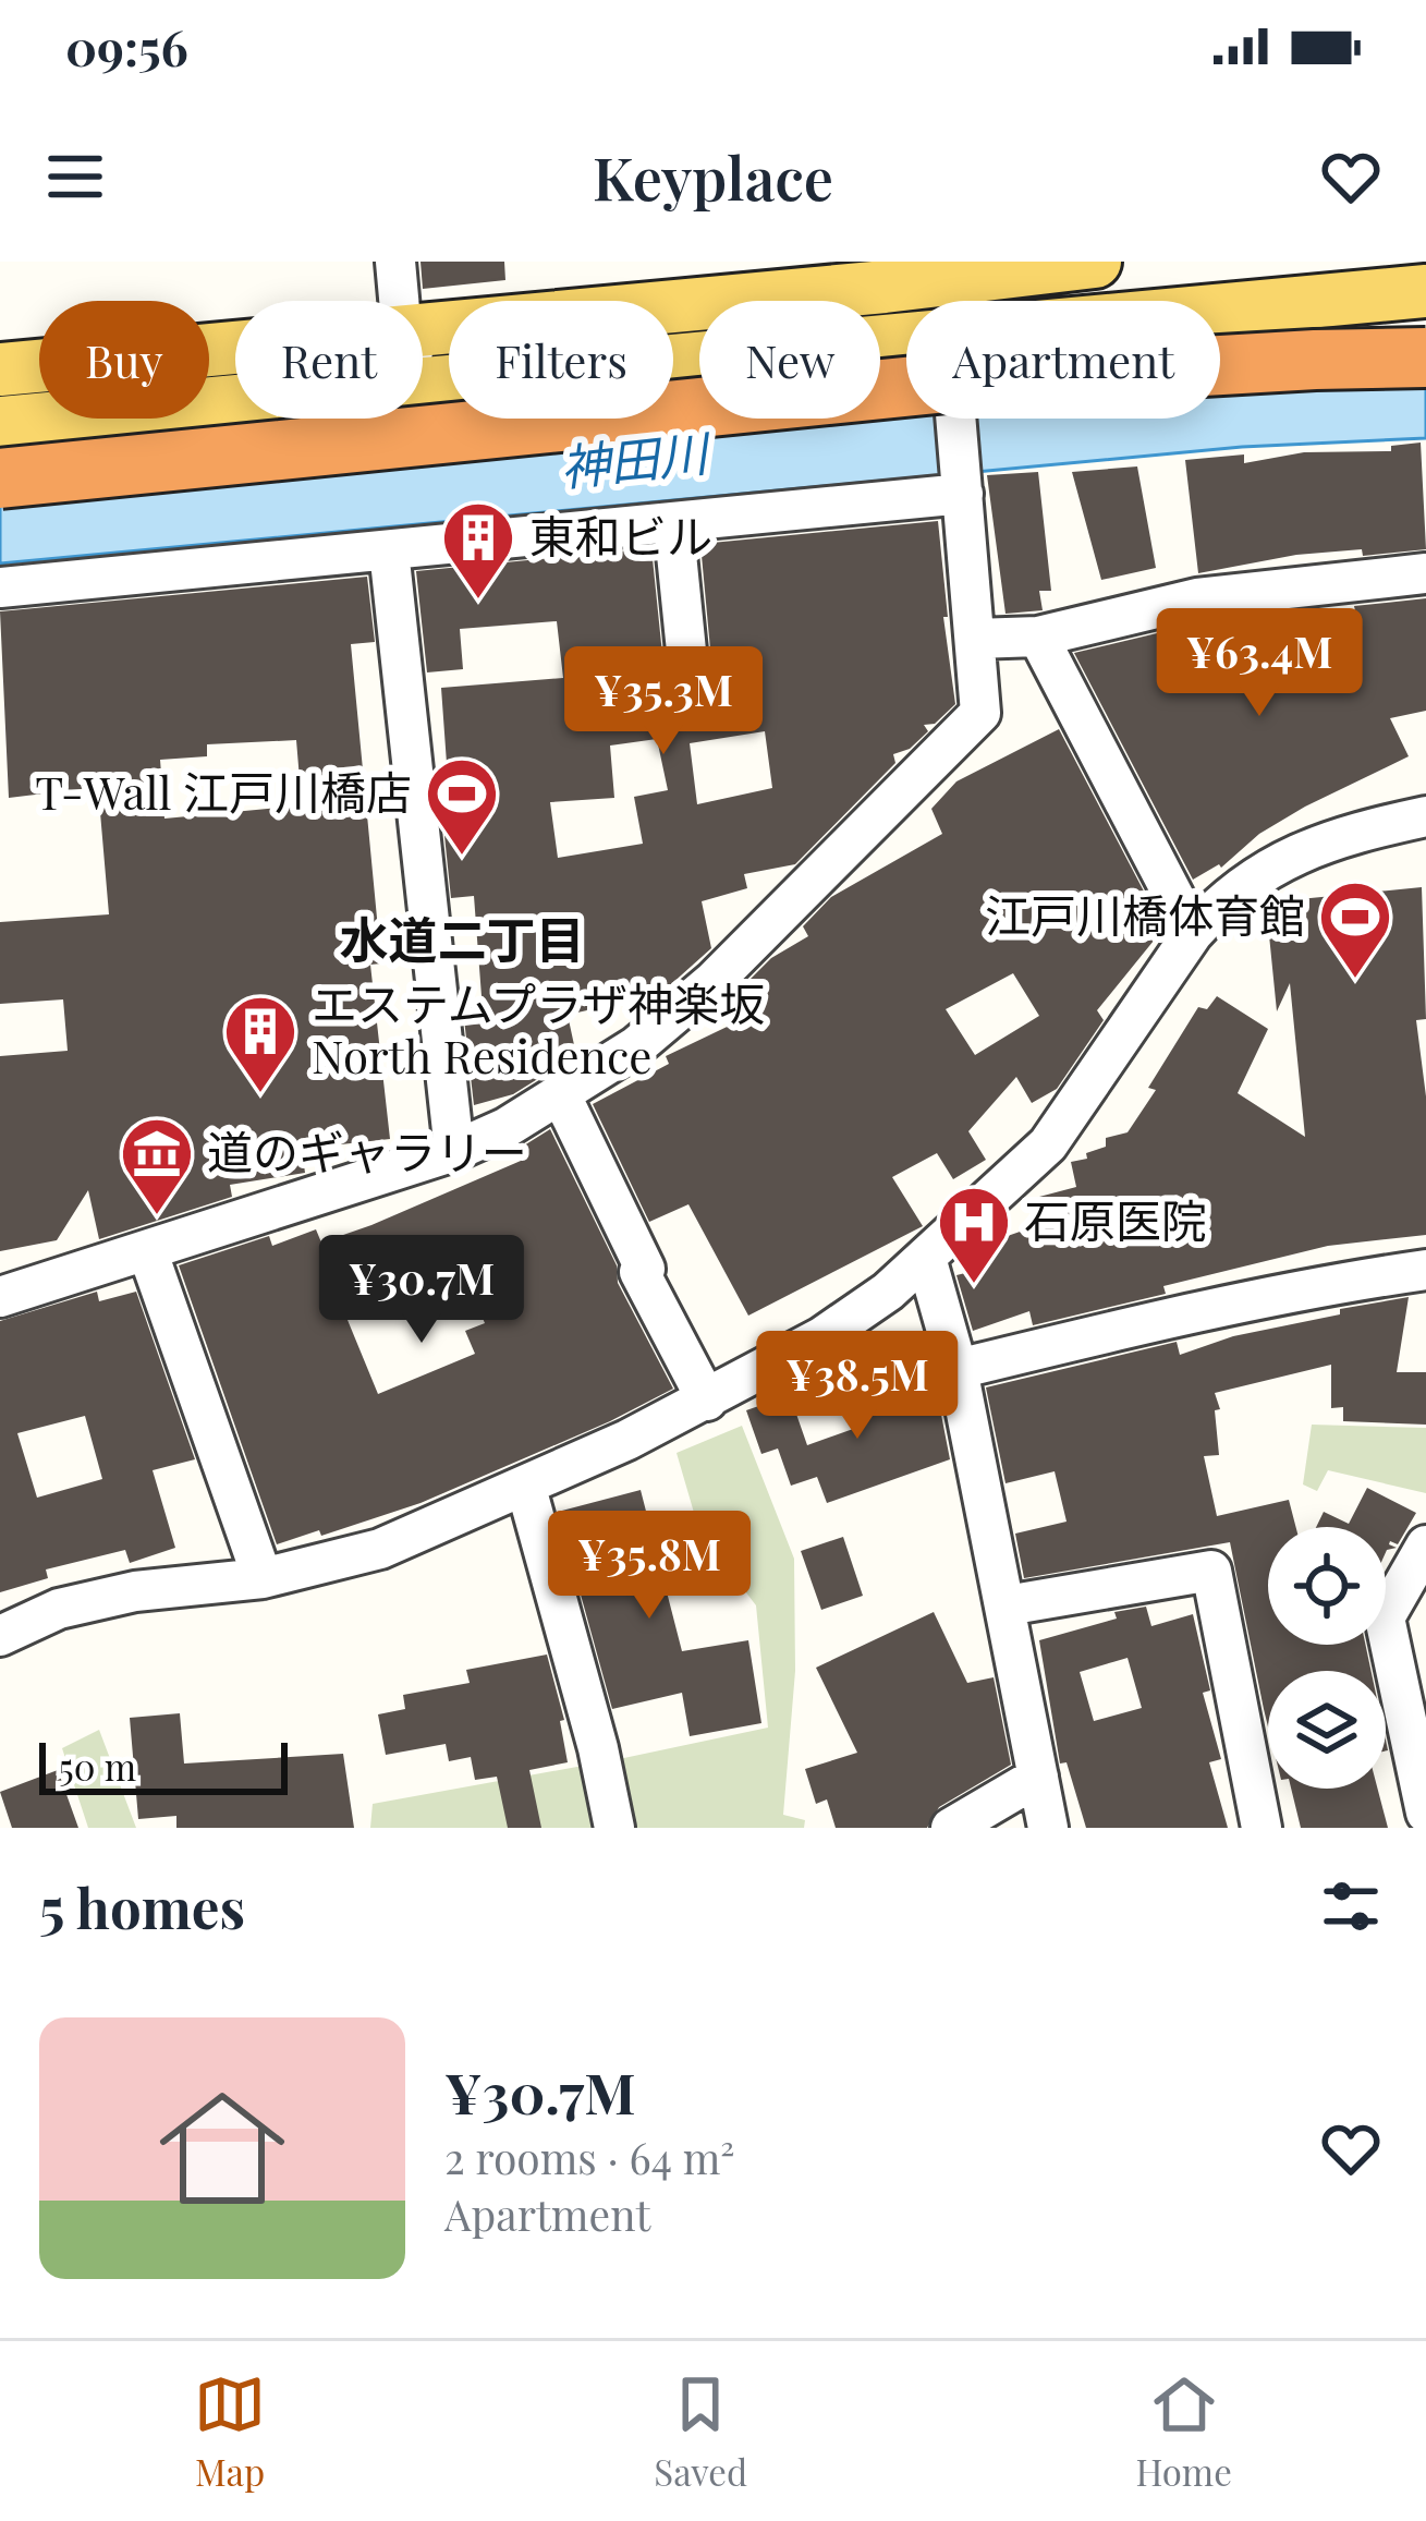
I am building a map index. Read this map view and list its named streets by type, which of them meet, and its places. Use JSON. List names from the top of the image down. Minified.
{"districts":["水道二丁目"],"water":["神田川"],"places":{"building":["東和ビル","エステムプラザ神楽坂 North Residence"],"sports":["T-Wall 江戸川橋店","江戸川橋体育館"],"museum":["道のギャラリー"],"hospital":["石原医院"]},"scale_bar":"50 m","page":{"status":"09:56","header":"Keyplace","chip":["Buy","Rent","Filters","New","Apartment"],"price":["¥63.4M","¥35.3M","¥30.7M","¥38.5M","¥35.8M"],"scale":"50 m","heading":"5 homes","list":[{"name":"¥30.7M","note":"2 rooms · 64 m² · Apartment"}],"tabs":["Map","Saved","Home"]}}
